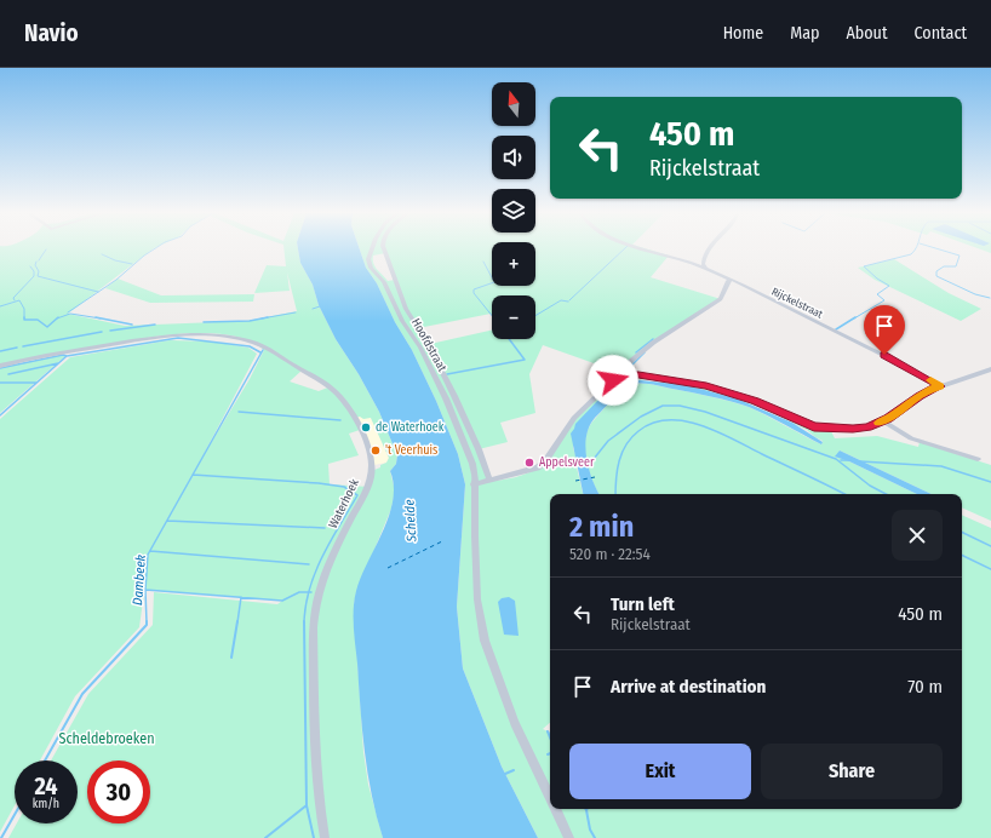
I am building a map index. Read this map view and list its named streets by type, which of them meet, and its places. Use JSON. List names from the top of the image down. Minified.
{"streets":{"street":["Rijckelstraat","Hoofdstraat","Waterhoek"]},"water":["Schelde","Dambeek"],"parks":["Scheldebroeken"],"places":["de Waterhoek","'t Veerhuis","Appelsveer"],"north":"top","page":{"header":"Navio","nav":["Home","Map","About","Contact"],"map_buttons":["+","−"],"turn":["450 m","Rijckelstraat"],"heading":["2 min","520 m · 22:54"],"list":[{"name":"Turn left","note":"Rijckelstraat","value":"450 m"},{"name":"Arrive at destination","value":"70 m"}],"buttons":["Exit","Share"],"speed":"24 km/h","limit":"30"}}
